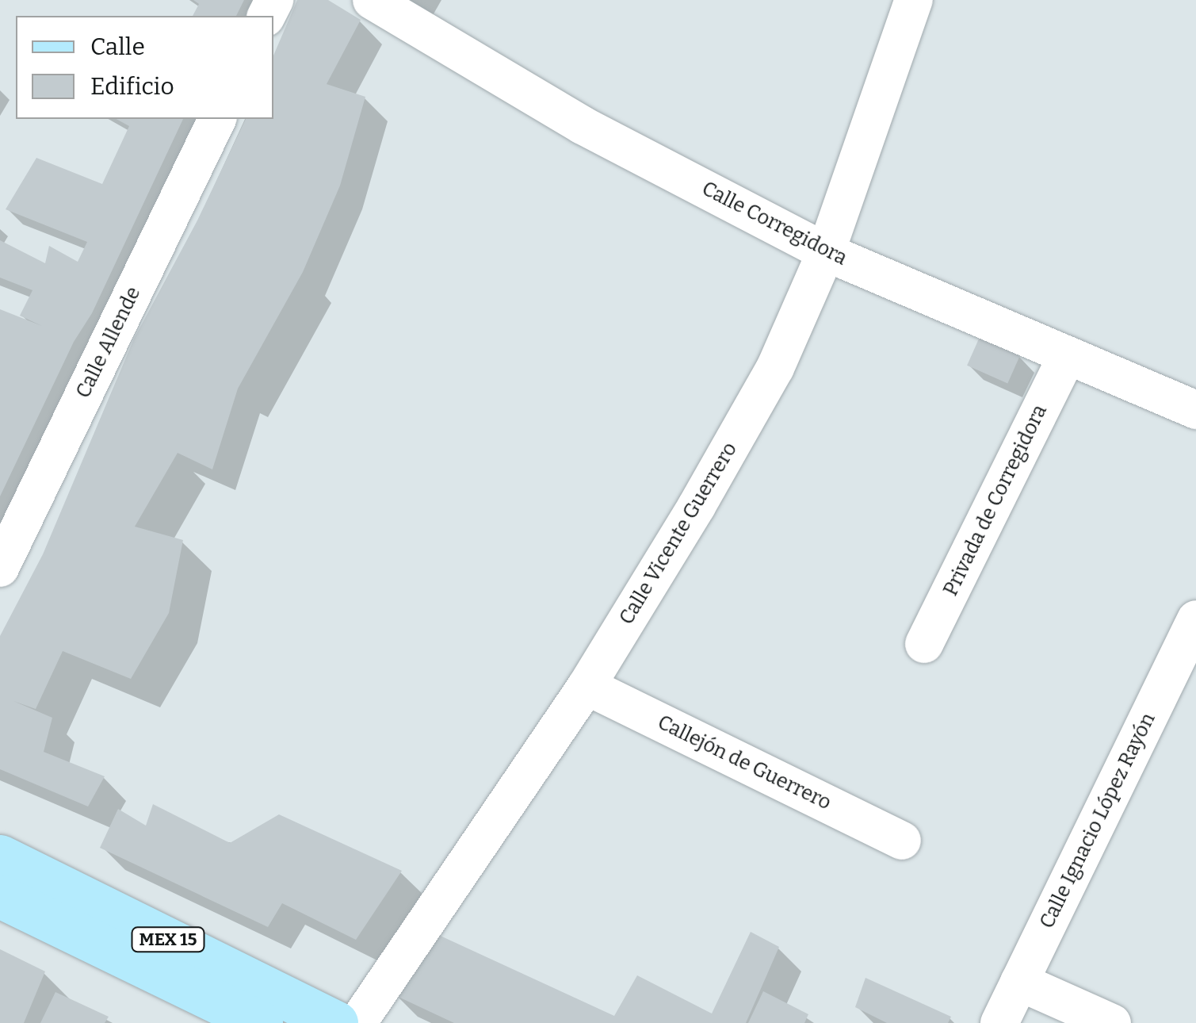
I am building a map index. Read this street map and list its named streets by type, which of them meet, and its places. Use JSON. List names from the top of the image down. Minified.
{"streets":{"main road":["MEX 15"],"street":["Calle Corregidora","Calle Allende","Privada de Corregidora","Calle Vicente Guerrero","Callejón de Guerrero","Calle Ignacio López Rayón"]},"crossings":[["Calle Corregidora","Privada de Corregidora"],["Calle Corregidora","Calle Vicente Guerrero"],["Calle Vicente Guerrero","Callejón de Guerrero"]],"legend":["Calle","Edificio"]}
